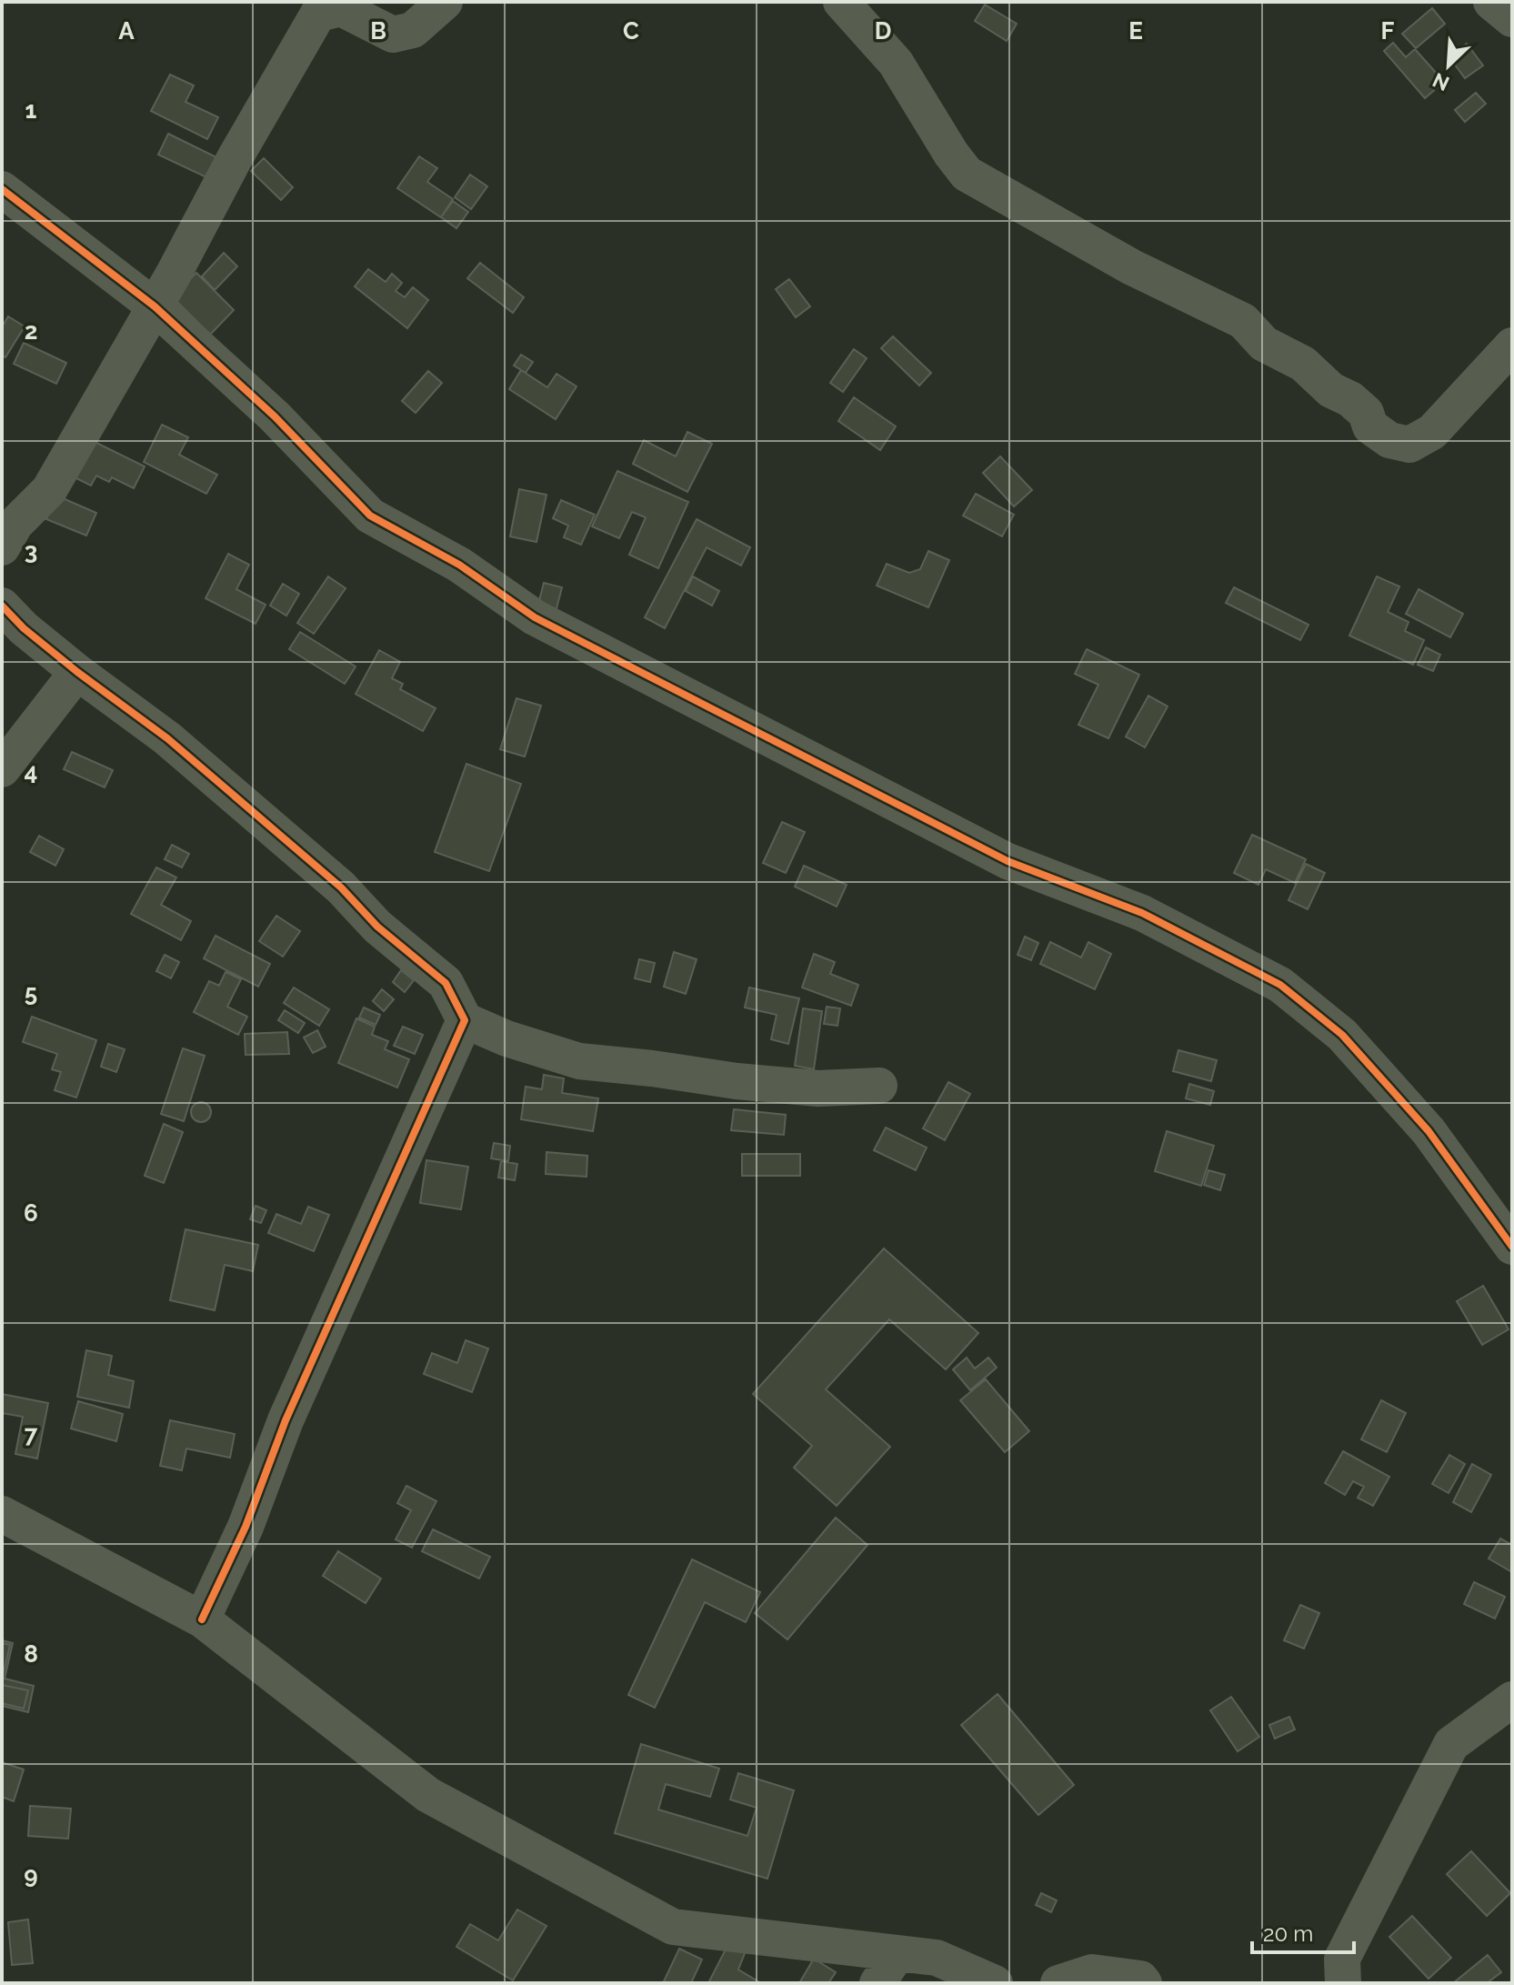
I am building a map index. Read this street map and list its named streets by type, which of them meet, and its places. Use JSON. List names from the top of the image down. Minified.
{"scale_bar":"20 m","north":"bottom left","grid":{"columns":["A","B","C","D","E","F"],"rows":["1","2","3","4","5","6","7","8","9"]}}
